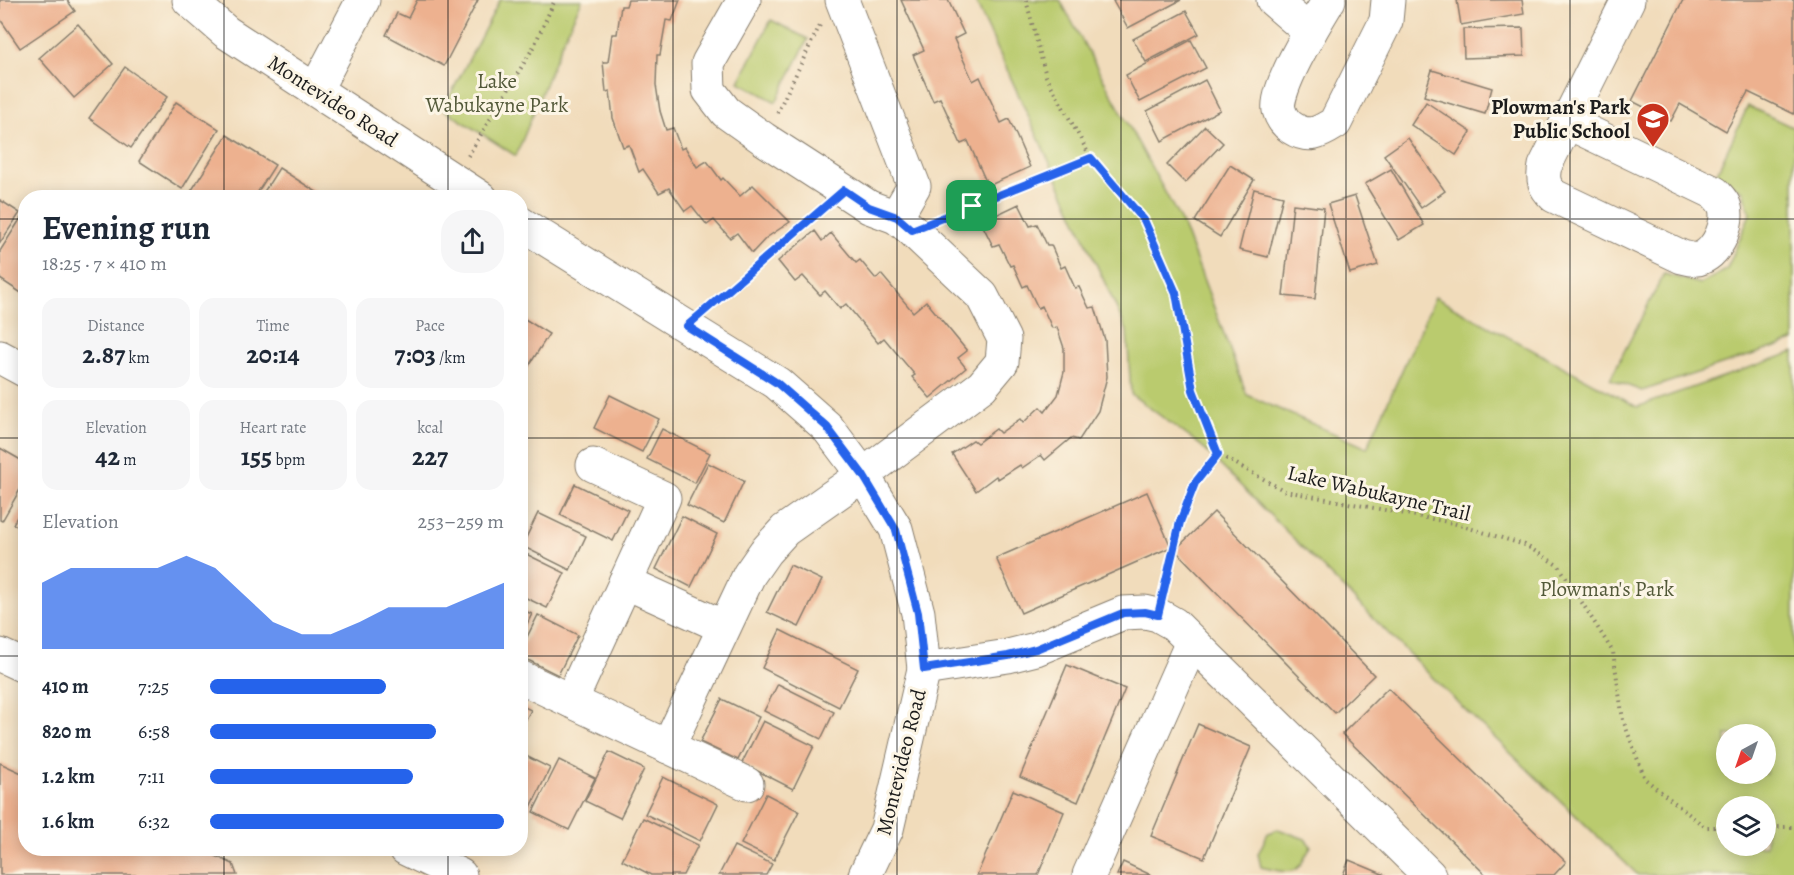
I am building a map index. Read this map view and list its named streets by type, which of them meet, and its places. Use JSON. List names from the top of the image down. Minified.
{"streets":{"street":["Montevideo Road"],"path":["Lake Wabukayne Trail"]},"parks":["Lake Wabukayne Park","Plowman's Park"],"places":{"school or university":["Plowman's Park Public School"]},"north":"bottom left","page":{"heading":["Evening run","18:25 · 7 × 410 m"],"stats":[["Distance","2.87 km"],["Time","20:14"],["Pace","7:03 /km"],["Elevation","42 m"],["Heart rate","155 bpm"],["kcal","227"]],"chart":["Elevation","253–259 m"],"list":[{"name":"410 m","note":"7:25"},{"name":"820 m","note":"6:58"},{"name":"1.2 km","note":"7:11"},{"name":"1.6 km","note":"6:32"}]}}
